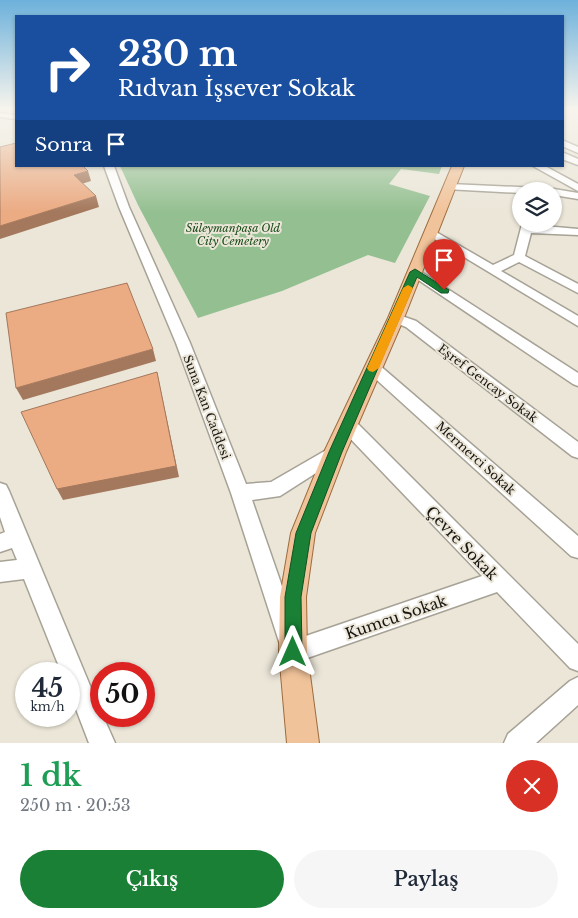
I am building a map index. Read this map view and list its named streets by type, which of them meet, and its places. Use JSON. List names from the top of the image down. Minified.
{"streets":{"street":["Eşref Gencay Sokak","Suna Kan Caddesi","Mermerci Sokak","Çevre Sokak","Kumcu Sokak"]},"crossings":[["Suna Kan Caddesi","Kumcu Sokak"],["Çevre Sokak","Kumcu Sokak"]],"parks":["Süleymanpaşa Old City Cemetery"],"page":{"turn":["230 m","Rıdvan İşsever Sokak"],"then":"Sonra","speed":"45 km/h","limit":"50","heading":["1 dk","250 m · 20:53"],"buttons":["Çıkış","Paylaş"]}}
